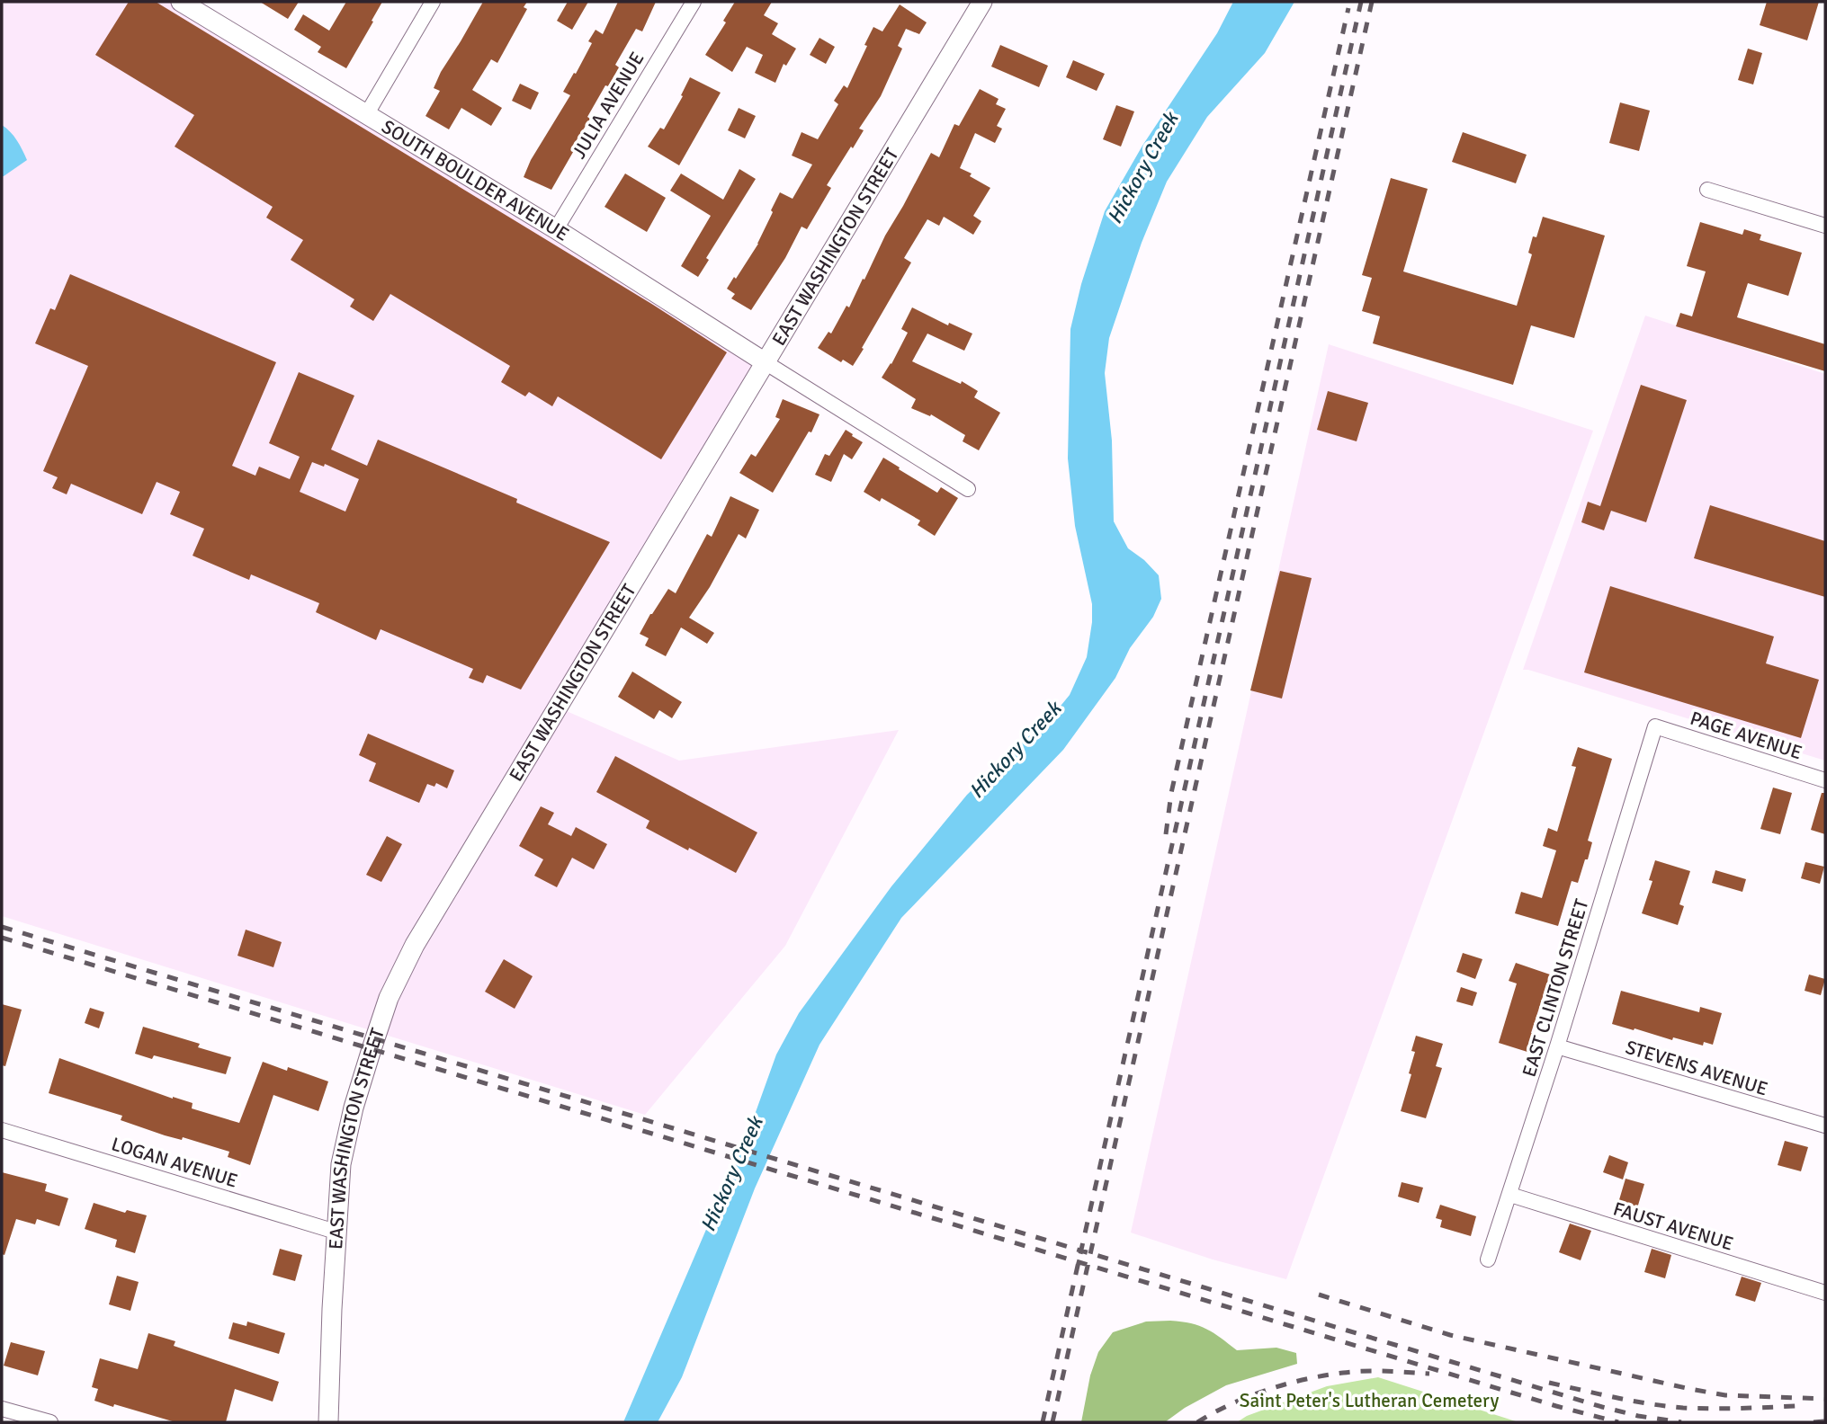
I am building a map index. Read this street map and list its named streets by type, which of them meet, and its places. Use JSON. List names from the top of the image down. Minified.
{"streets":{"street":["JULIA AVENUE","SOUTH BOULDER AVENUE","EAST WASHINGTON STREET","PAGE AVENUE","EAST CLINTON STREET","STEVENS AVENUE","LOGAN AVENUE","FAUST AVENUE"]},"crossings":[["JULIA AVENUE","SOUTH BOULDER AVENUE"],["SOUTH BOULDER AVENUE","EAST WASHINGTON STREET"],["EAST WASHINGTON STREET","LOGAN AVENUE"],["PAGE AVENUE","EAST CLINTON STREET"],["EAST CLINTON STREET","STEVENS AVENUE"],["EAST CLINTON STREET","FAUST AVENUE"]],"water":["Hickory Creek"],"parks":["Saint Peter's Lutheran Cemetery"]}
